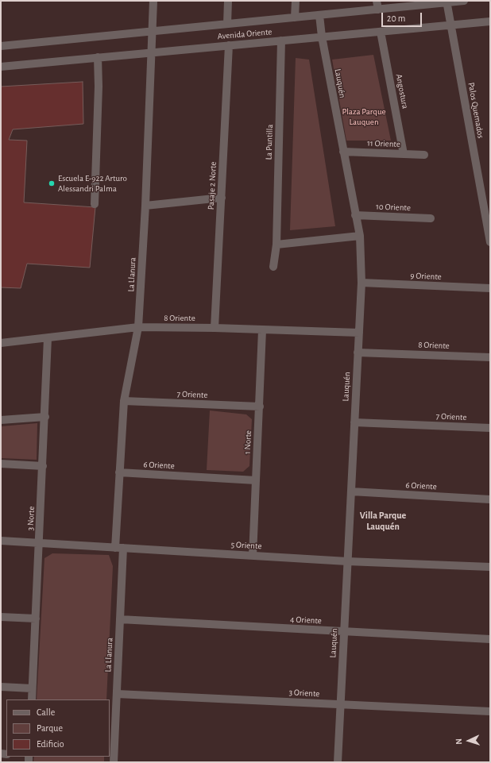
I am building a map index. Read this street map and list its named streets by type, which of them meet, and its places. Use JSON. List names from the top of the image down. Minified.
{"streets":{"street":["Avenida Oriente","Lauquén","Angostura","Palos Quemados","La Puntilla","11 Oriente","Pasaje 2 Norte","10 Oriente","La Llanura","9 Oriente","8 Oriente","7 Oriente","1 Norte","6 Oriente","3 Norte","5 Oriente","4 Oriente","3 Oriente"]},"crossings":[["Avenida Oriente","Lauquén"],["Avenida Oriente","Angostura"],["Avenida Oriente","Palos Quemados"],["Avenida Oriente","La Puntilla"],["Avenida Oriente","Pasaje 2 Norte"],["Avenida Oriente","La Llanura"],["Lauquén","11 Oriente"],["Lauquén","10 Oriente"],["Lauquén","9 Oriente"],["Lauquén","8 Oriente"],["Lauquén","7 Oriente"],["Lauquén","6 Oriente"],["Lauquén","5 Oriente"],["Lauquén","4 Oriente"],["Lauquén","3 Oriente"],["Angostura","11 Oriente"],["Pasaje 2 Norte","8 Oriente"],["La Llanura","8 Oriente"],["La Llanura","7 Oriente"],["La Llanura","6 Oriente"],["La Llanura","5 Oriente"],["La Llanura","4 Oriente"],["La Llanura","3 Oriente"],["8 Oriente","1 Norte"],["8 Oriente","3 Norte"],["7 Oriente","1 Norte"],["1 Norte","6 Oriente"],["1 Norte","5 Oriente"],["3 Norte","5 Oriente"]],"districts":["Villa Parque Lauquén"],"parks":["Plaza Parque Lauquen"],"places":["Escuela E-922 Arturo Alessandri Palma"],"legend":["Calle","Parque","Edificio"],"scale_bar":"20 m","north":"left"}
